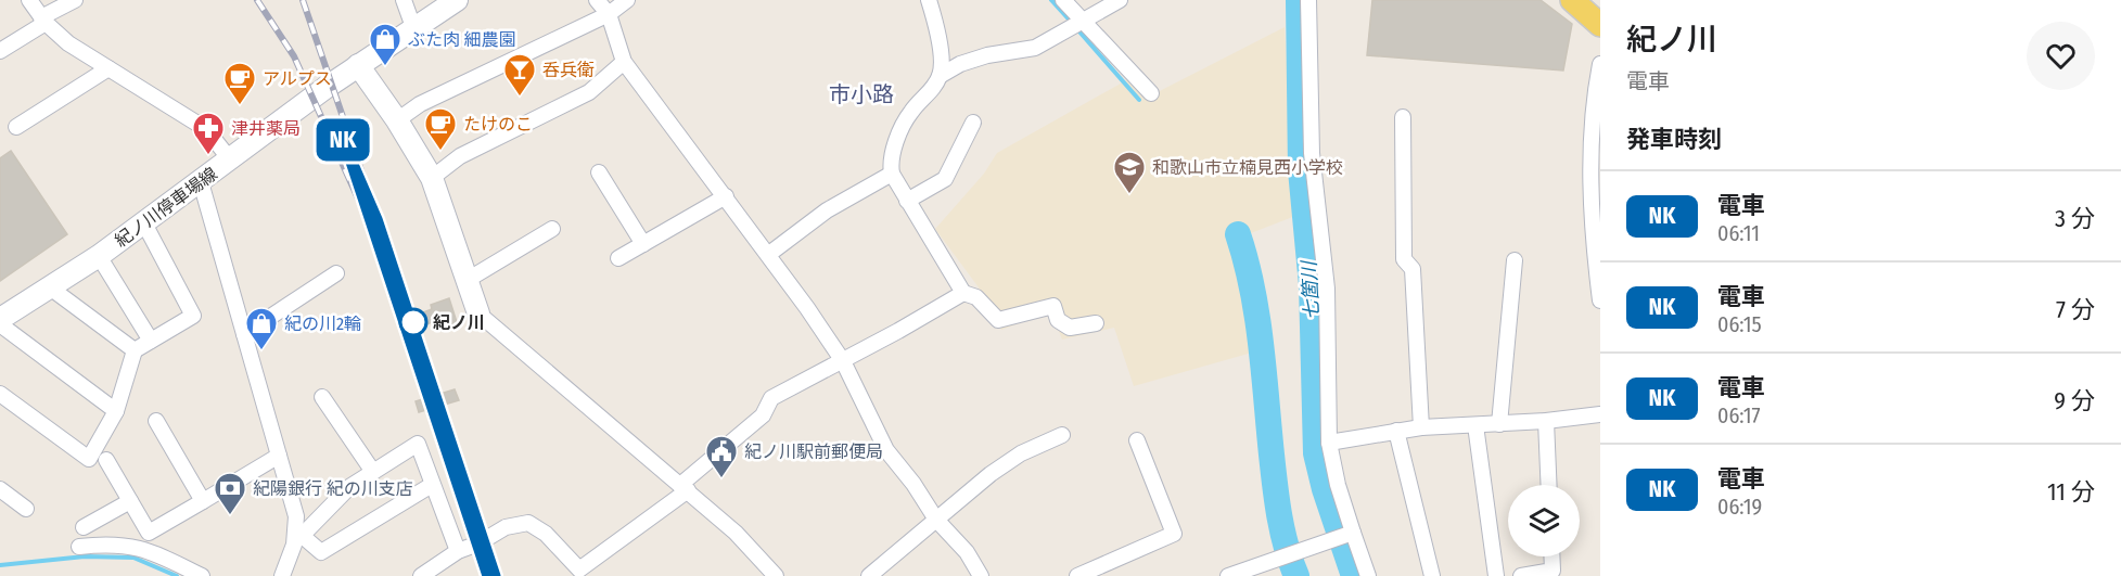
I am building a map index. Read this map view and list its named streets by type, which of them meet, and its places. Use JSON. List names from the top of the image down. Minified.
{"streets":{"main road":["紀ノ川停車場線"]},"districts":["市小路"],"water":["七箇川"],"places":{"shop":["ぶた肉 細農園","紀の川2輪"],"bar":["呑兵衛"],"cafe":["アルプス","たけのこ"],"pharmacy":["津井薬局"],"school or university":["和歌山市立楠見西小学校"],"other":["紀ノ川"],"public building":["紀ノ川駅前郵便局"],"bank":["紀陽銀行 紀の川支店"]},"page":{"on_map":"NK","heading":[["紀ノ川","電車"],"発車時刻"],"list":[{"mark":"NK","name":"電車","note":"06:11","value":"3 分"},{"mark":"NK","name":"電車","note":"06:15","value":"7 分"},{"mark":"NK","name":"電車","note":"06:17","value":"9 分"},{"mark":"NK","name":"電車","note":"06:19","value":"11 分"}]}}
